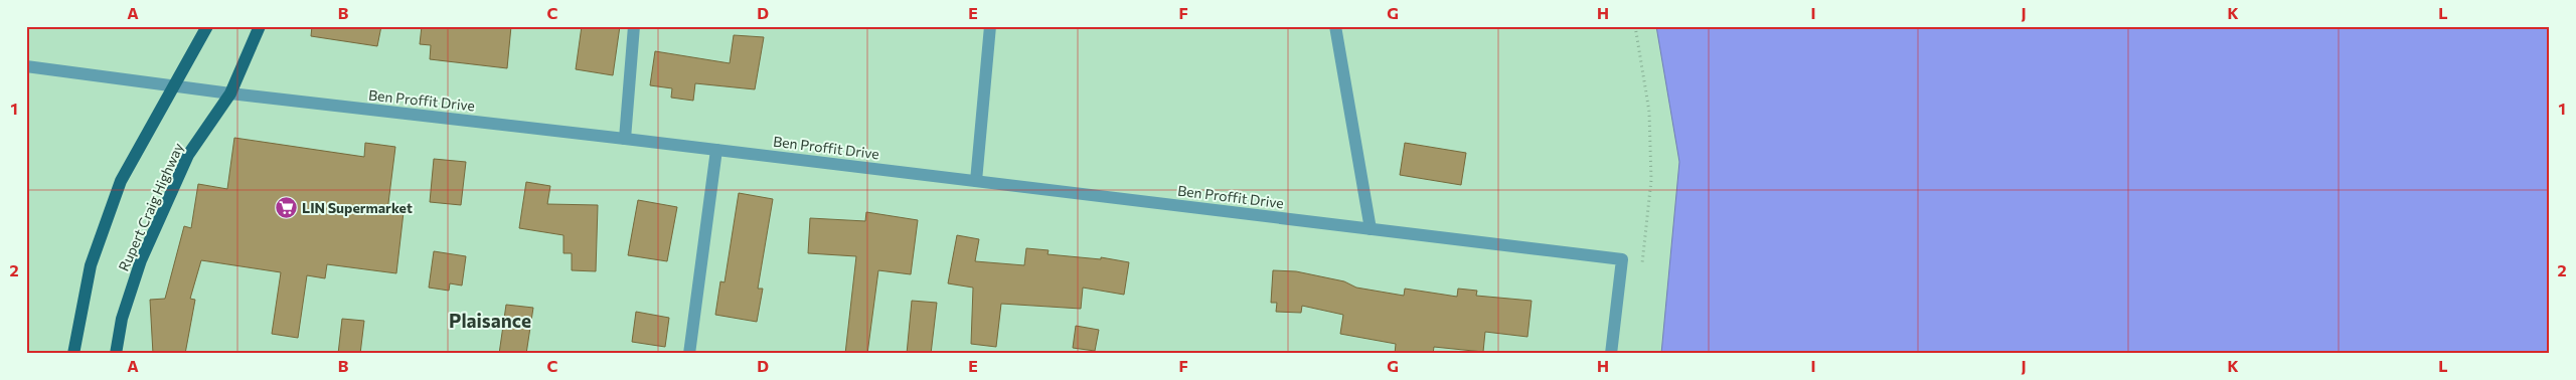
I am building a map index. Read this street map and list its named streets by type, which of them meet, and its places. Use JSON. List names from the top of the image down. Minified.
{"streets":{"main road":["Rupert Craig Highway"],"street":["Ben Proffit Drive"]},"crossings":[["Ben Proffit Drive","Rupert Craig Highway"]],"districts":["Plaisance"],"places":{"supermarket":["LIN Supermarket"]},"grid":{"columns":["A","B","C","D","E","F","G","H","I","J","K","L"],"rows":["1","2"]}}
